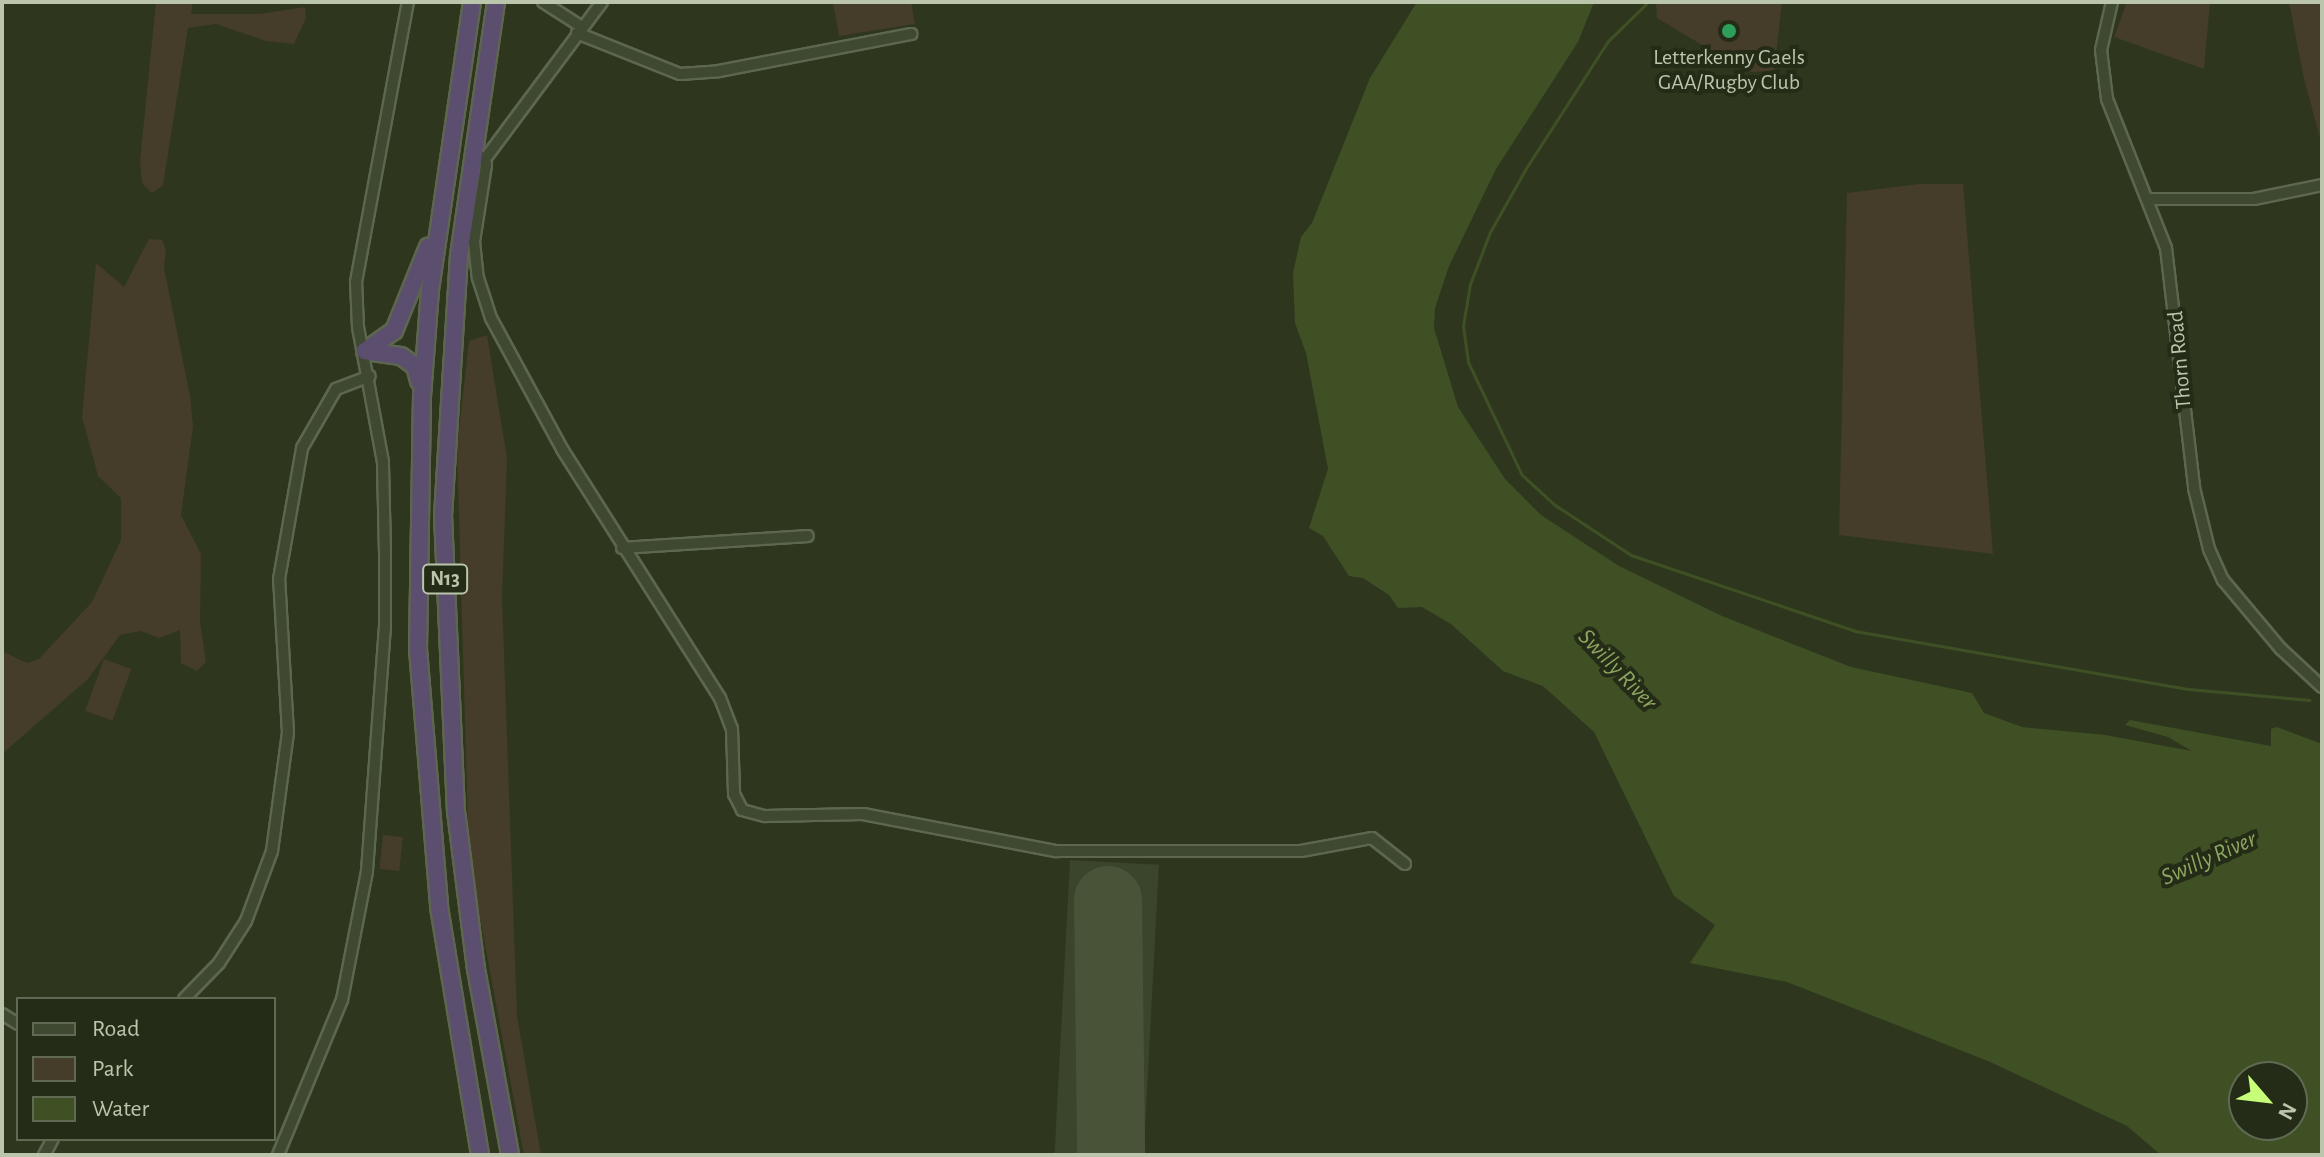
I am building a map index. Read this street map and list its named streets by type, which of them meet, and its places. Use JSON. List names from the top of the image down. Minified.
{"streets":{"highway":["N13"],"street":["Thorn Road"]},"water":["Swilly River"],"places":["Letterkenny Gaels GAA/Rugby Club"],"legend":["Road","Park","Water"],"north":"bottom right"}
